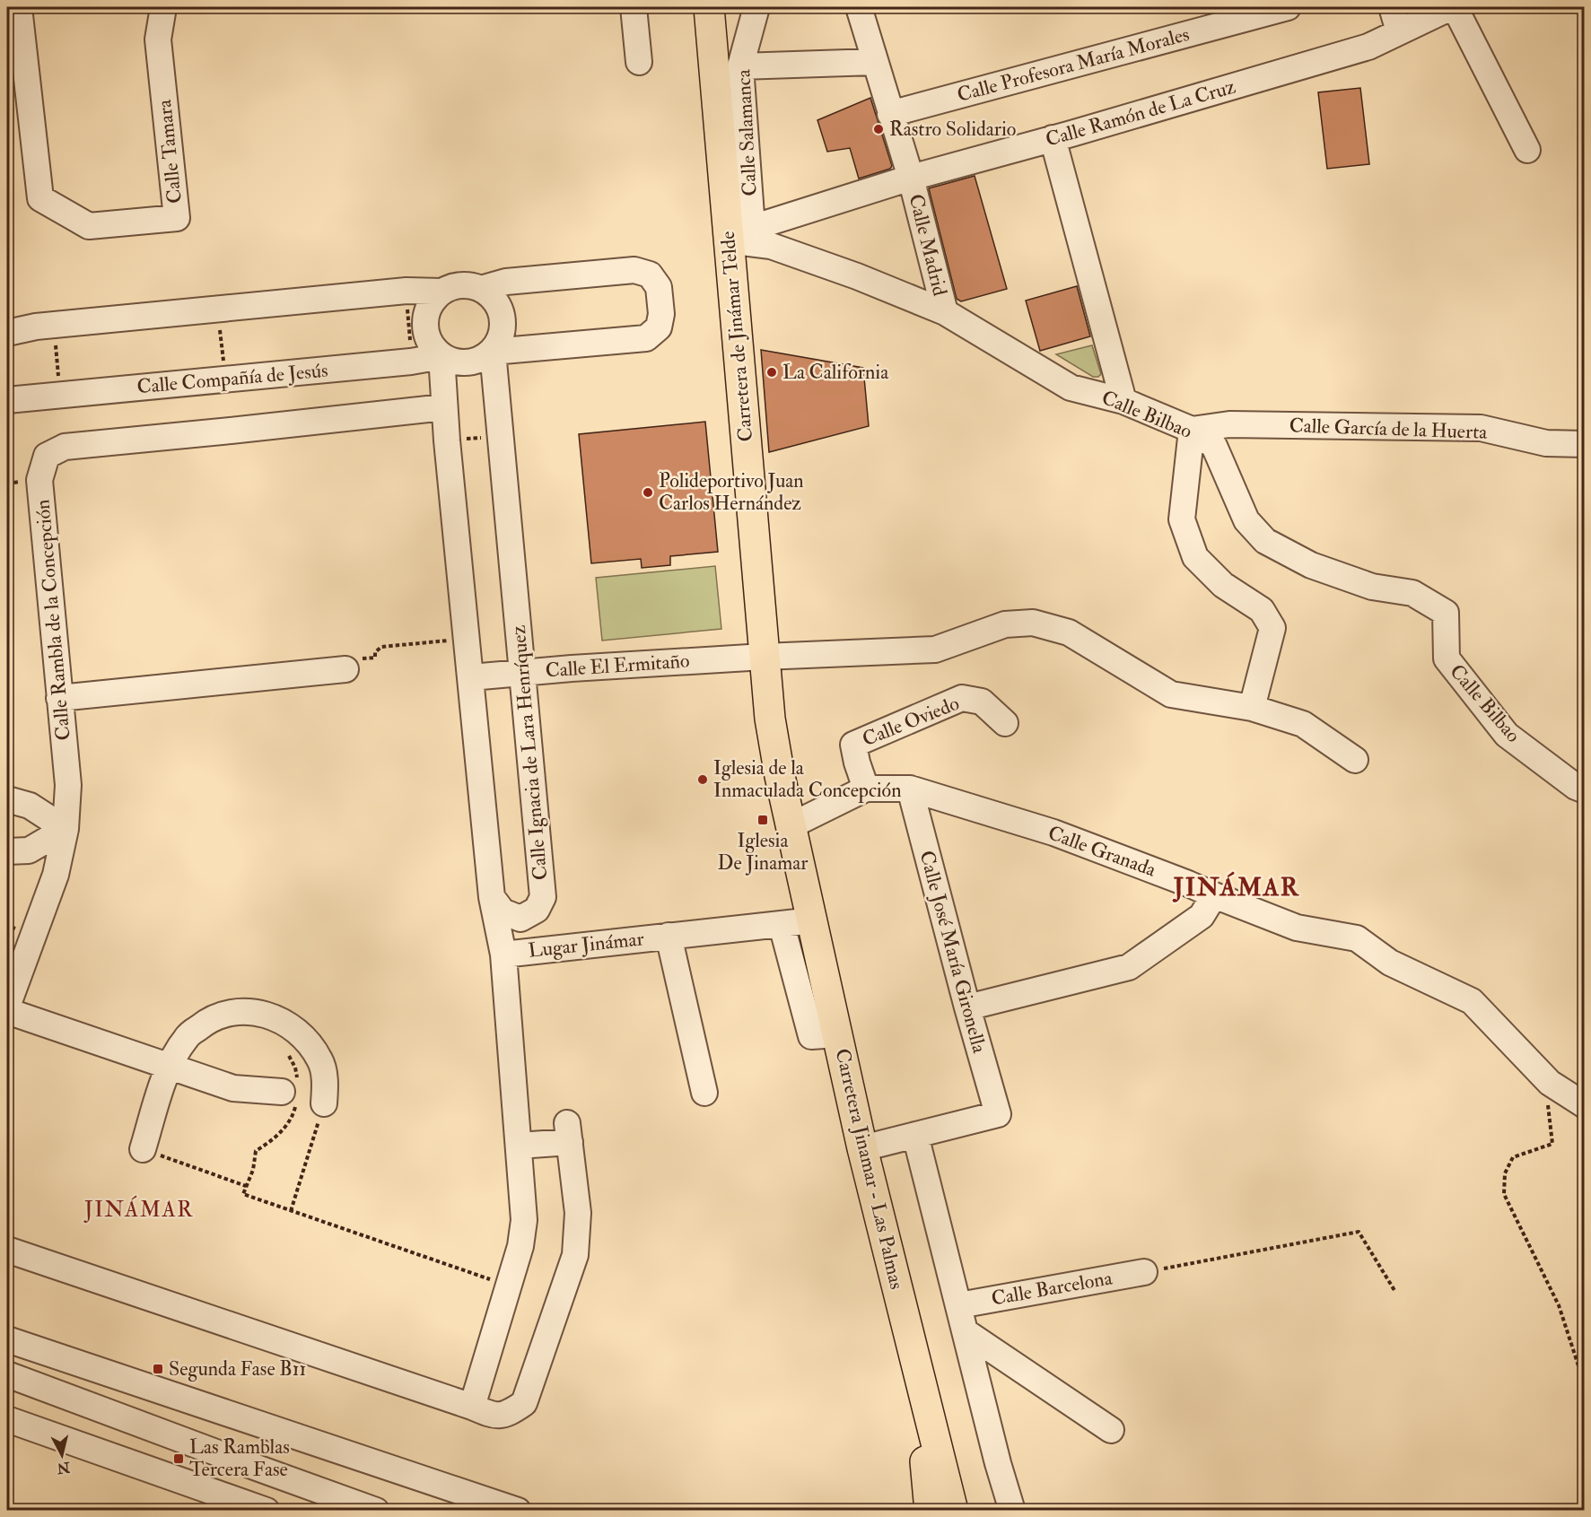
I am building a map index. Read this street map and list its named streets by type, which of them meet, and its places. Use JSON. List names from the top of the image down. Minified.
{"streets":{"main road":["Carretera de Jinámar Telde","Carretera Jinamar - Las Palmas"],"street":["Calle Profesora María Morales","Calle Ramón de La Cruz","Calle Salamanca","Calle Tamara","Calle Madrid","Calle Compañía de Jesús","Calle Bilbao","Calle García de la Huerta","Calle Rambla de la Concepción","Calle El Ermitaño","Calle Oviedo","Calle Ignacia de Lara Henríquez","Calle Granada","Lugar Jinámar","Calle José María Gironella","Calle Barcelona"]},"crossings":[["Calle Profesora María Morales","Calle Madrid"],["Calle Ramón de La Cruz","Calle Salamanca"],["Calle Ramón de La Cruz","Calle Madrid"],["Calle Ramón de La Cruz","Carretera de Jinámar Telde"],["Calle Ramón de La Cruz","Calle Bilbao"],["Calle Salamanca","Carretera de Jinámar Telde"],["Calle Salamanca","Calle Bilbao"],["Calle Madrid","Calle Bilbao"],["Carretera de Jinámar Telde","Calle Bilbao"],["Carretera de Jinámar Telde","Calle El Ermitaño"],["Carretera de Jinámar Telde","Calle Granada"],["Carretera de Jinámar Telde","Carretera Jinamar - Las Palmas"],["Calle Compañía de Jesús","Calle Ignacia de Lara Henríquez"],["Calle Bilbao","Calle García de la Huerta"],["Calle El Ermitaño","Calle Ignacia de Lara Henríquez"],["Calle Oviedo","Calle Granada"],["Calle Granada","Calle José María Gironella"],["Calle Granada","Carretera Jinamar - Las Palmas"],["Lugar Jinámar","Carretera Jinamar - Las Palmas"]],"districts":["JINÁMAR","JINÁMAR"],"places":{"other":["Rastro Solidario","La California","Polideportivo Juan Carlos Hernández","Iglesia de la Inmaculada Concepción"],"transit":["Iglesia De Jinamar","Segunda Fase B11","Las Ramblas Tercera Fase"]},"north":"bottom"}
